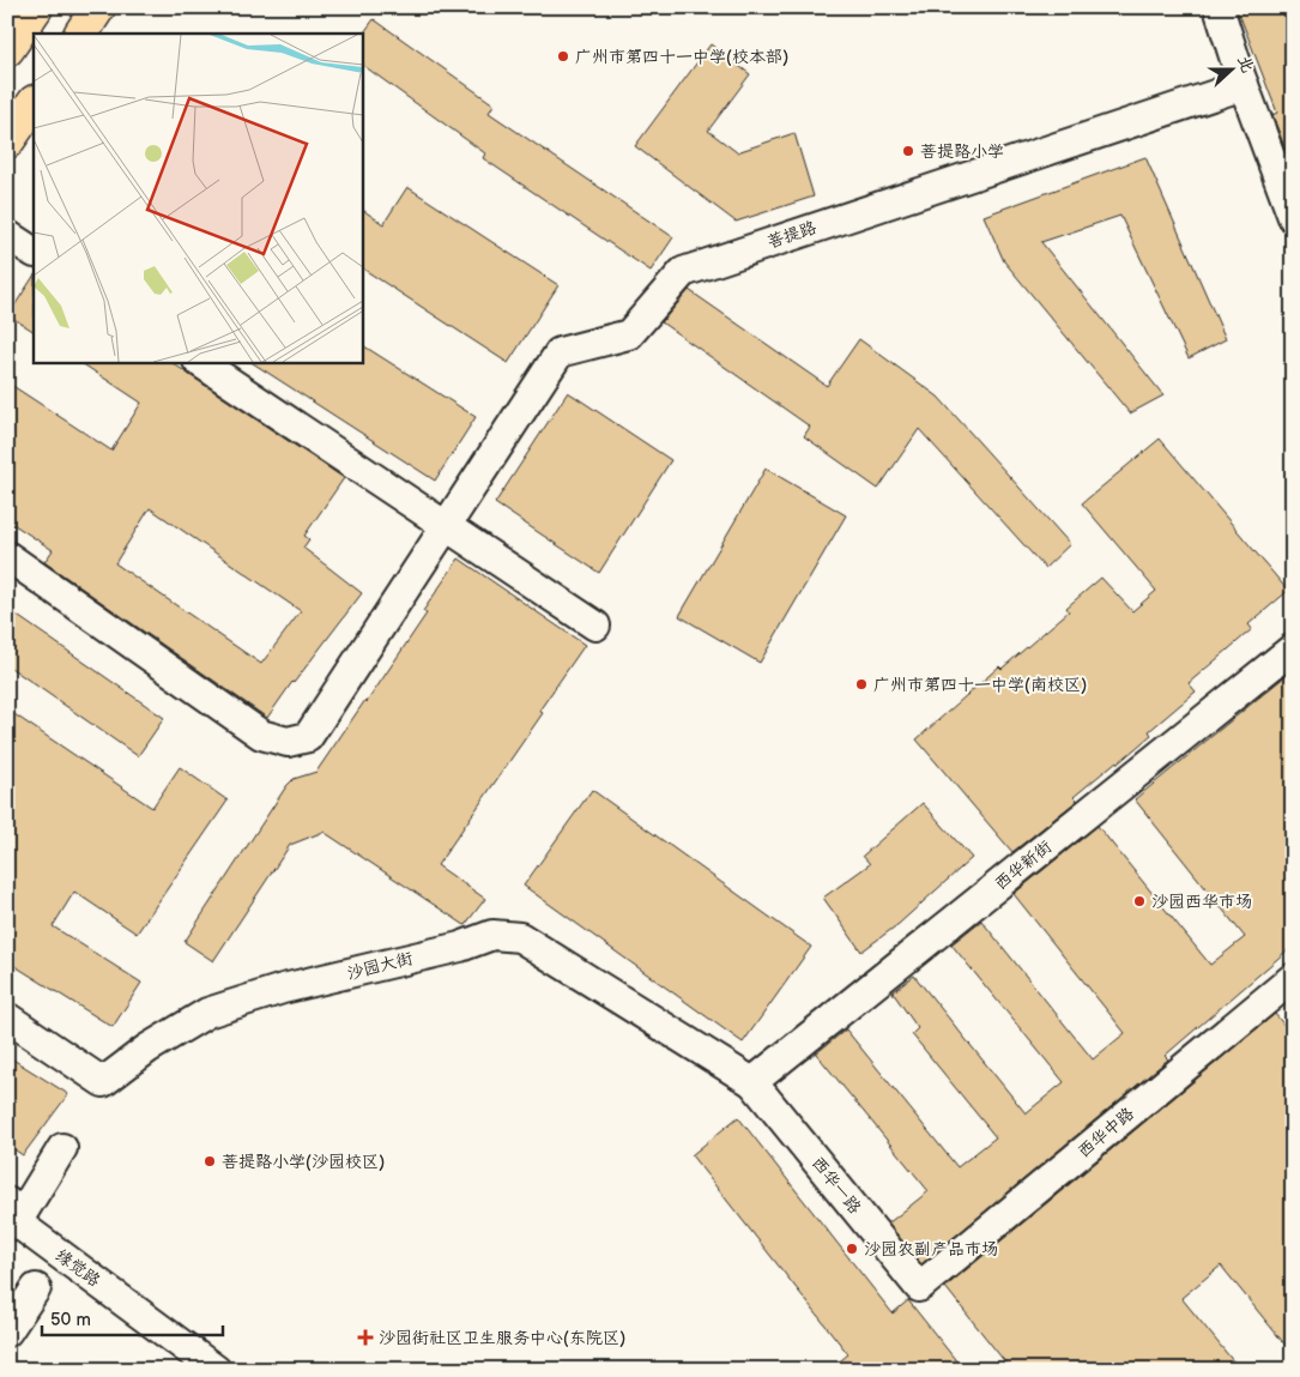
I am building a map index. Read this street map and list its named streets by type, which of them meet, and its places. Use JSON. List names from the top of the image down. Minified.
{"streets":{"street":["菩提路","西华新街","沙园大街","西华中路","西华一路","缘觉路"]},"crossings":[["西华新街","沙园大街"],["西华新街","西华一路"],["沙园大街","西华一路"],["西华中路","西华一路"]],"places":{"other":["广州市第四十一中学(校本部)","菩提路小学","广州市第四十一中学(南校区)","沙园西华市场","菩提路小学(沙园校区)","沙园农副产品市场"],"health":["沙园街社区卫生服务中心(东院区)"]},"scale_bar":"50 m","north":"right"}
